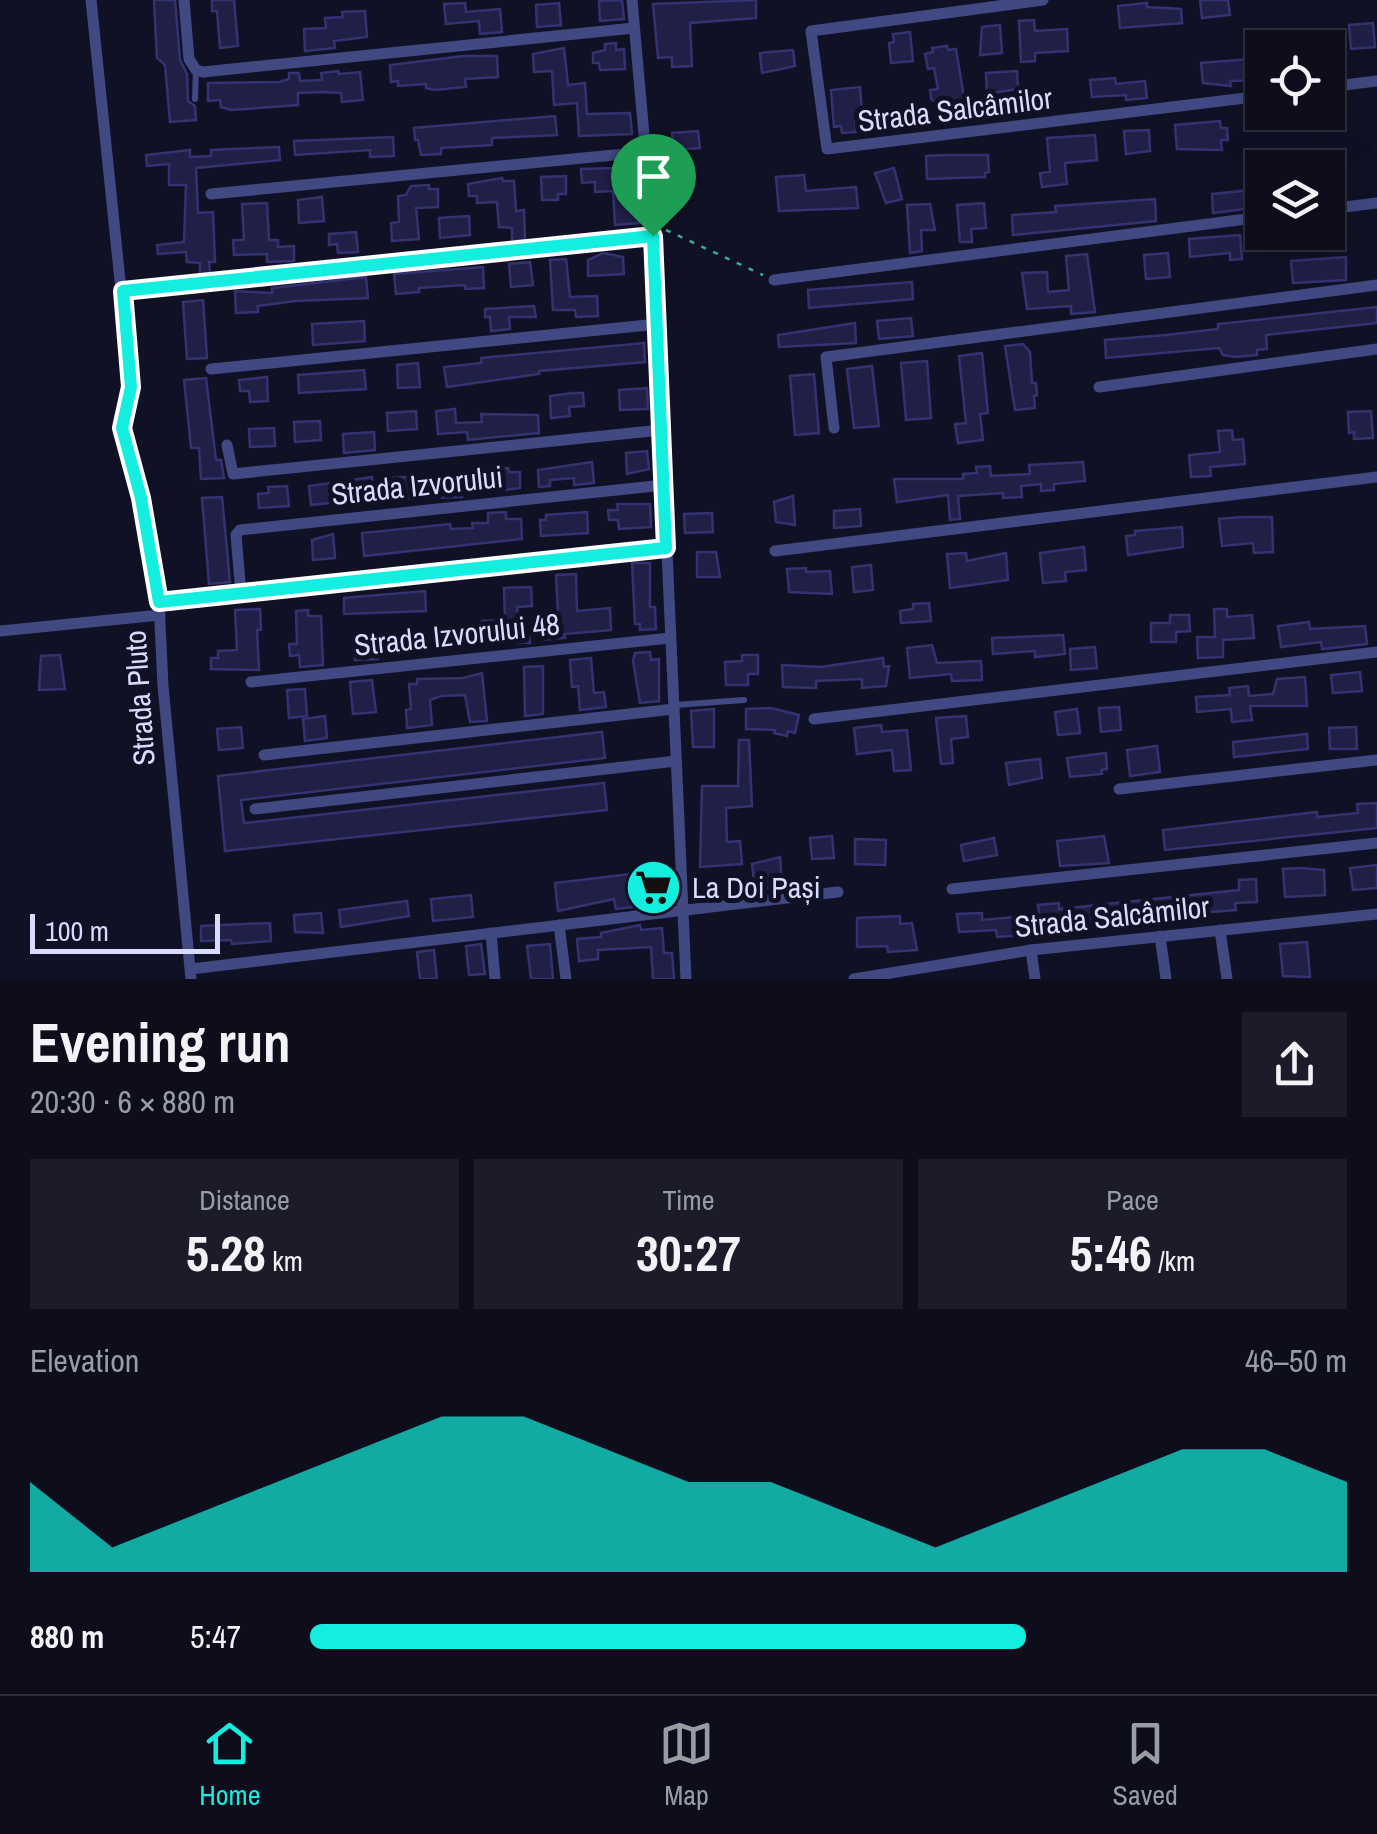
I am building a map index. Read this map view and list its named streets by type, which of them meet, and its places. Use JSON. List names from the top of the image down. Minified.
{"streets":{"street":["Strada Salcâmilor","Strada Izvorului","Strada Izvorului 48","Strada Pluto"]},"places":{"supermarket":["La Doi Pași"]},"scale_bar":"100 m","page":{"scale":"100 m","heading":["Evening run","20:30 · 6 × 880 m"],"stats":[["Distance","5.28 km"],["Time","30:27"],["Pace","5:46 /km"]],"chart":["Elevation","46–50 m"],"list":[{"name":"880 m","note":"5:47"}],"tabs":["Home","Map","Saved"]}}
